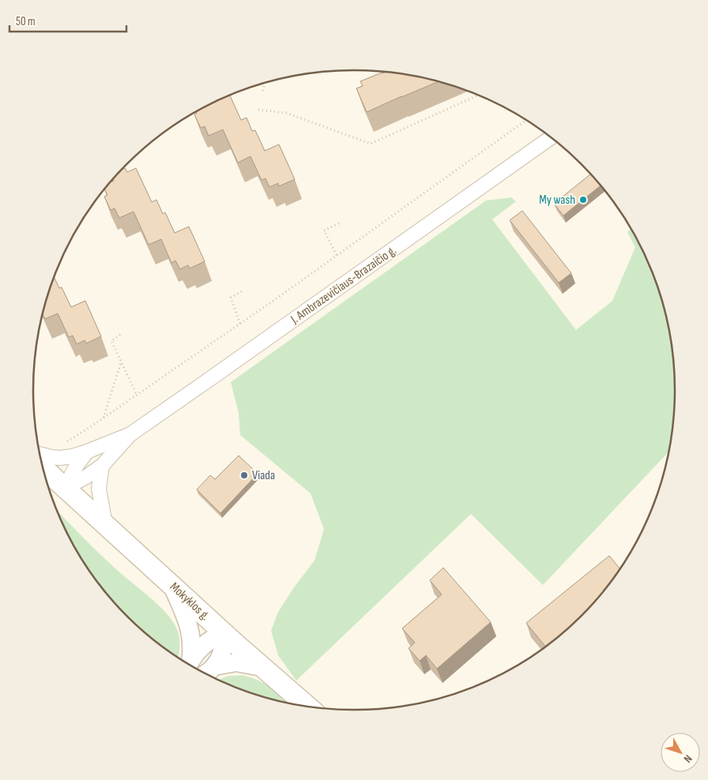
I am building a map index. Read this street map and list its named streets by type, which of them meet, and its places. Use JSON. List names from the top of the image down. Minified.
{"streets":{"main road":["Mokyklos g."],"street":["J. Ambrazevičiaus-Brazaičio g."]},"crossings":[["J. Ambrazevičiaus-Brazaičio g.","Mokyklos g."]],"places":["My wash","Viada"],"scale_bar":"50 m","north":"bottom right"}
